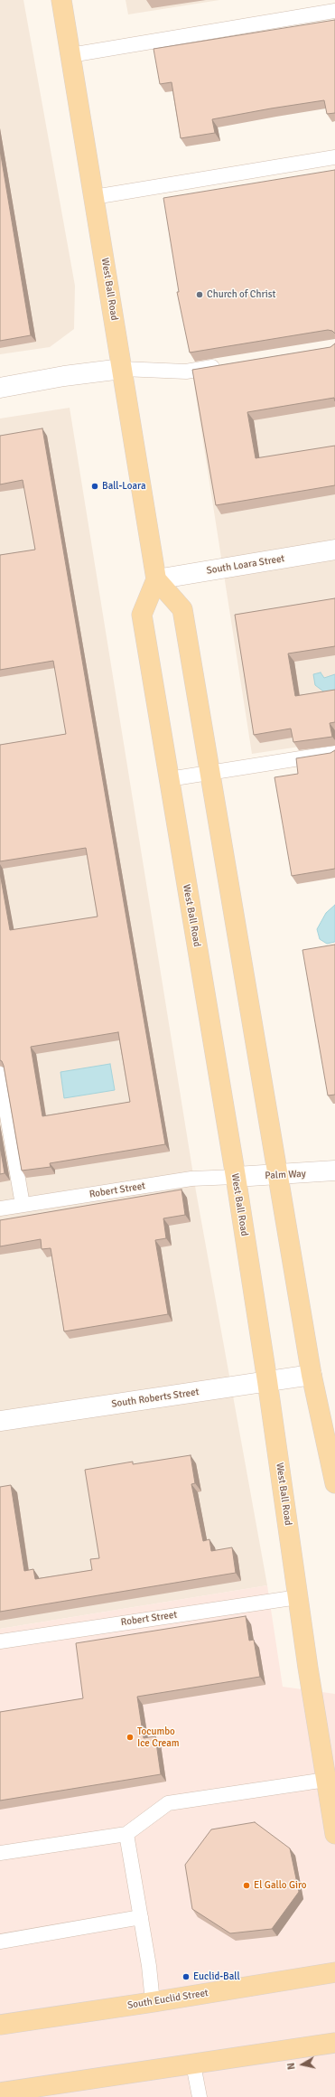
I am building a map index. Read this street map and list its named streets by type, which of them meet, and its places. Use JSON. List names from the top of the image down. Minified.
{"streets":{"main road":["West Ball Road","South Euclid Street"],"street":["South Loara Street","Palm Way","South Roberts Street"],"lane":["Robert Street"]},"crossings":[["West Ball Road","South Loara Street"],["West Ball Road","Palm Way"],["West Ball Road","Robert Street"],["West Ball Road","South Roberts Street"],["Palm Way","Robert Street"]],"places":["Church of Christ","Ball-Loara","Tocumbo Ice Cream","El Gallo Giro","Euclid-Ball"],"north":"left"}
